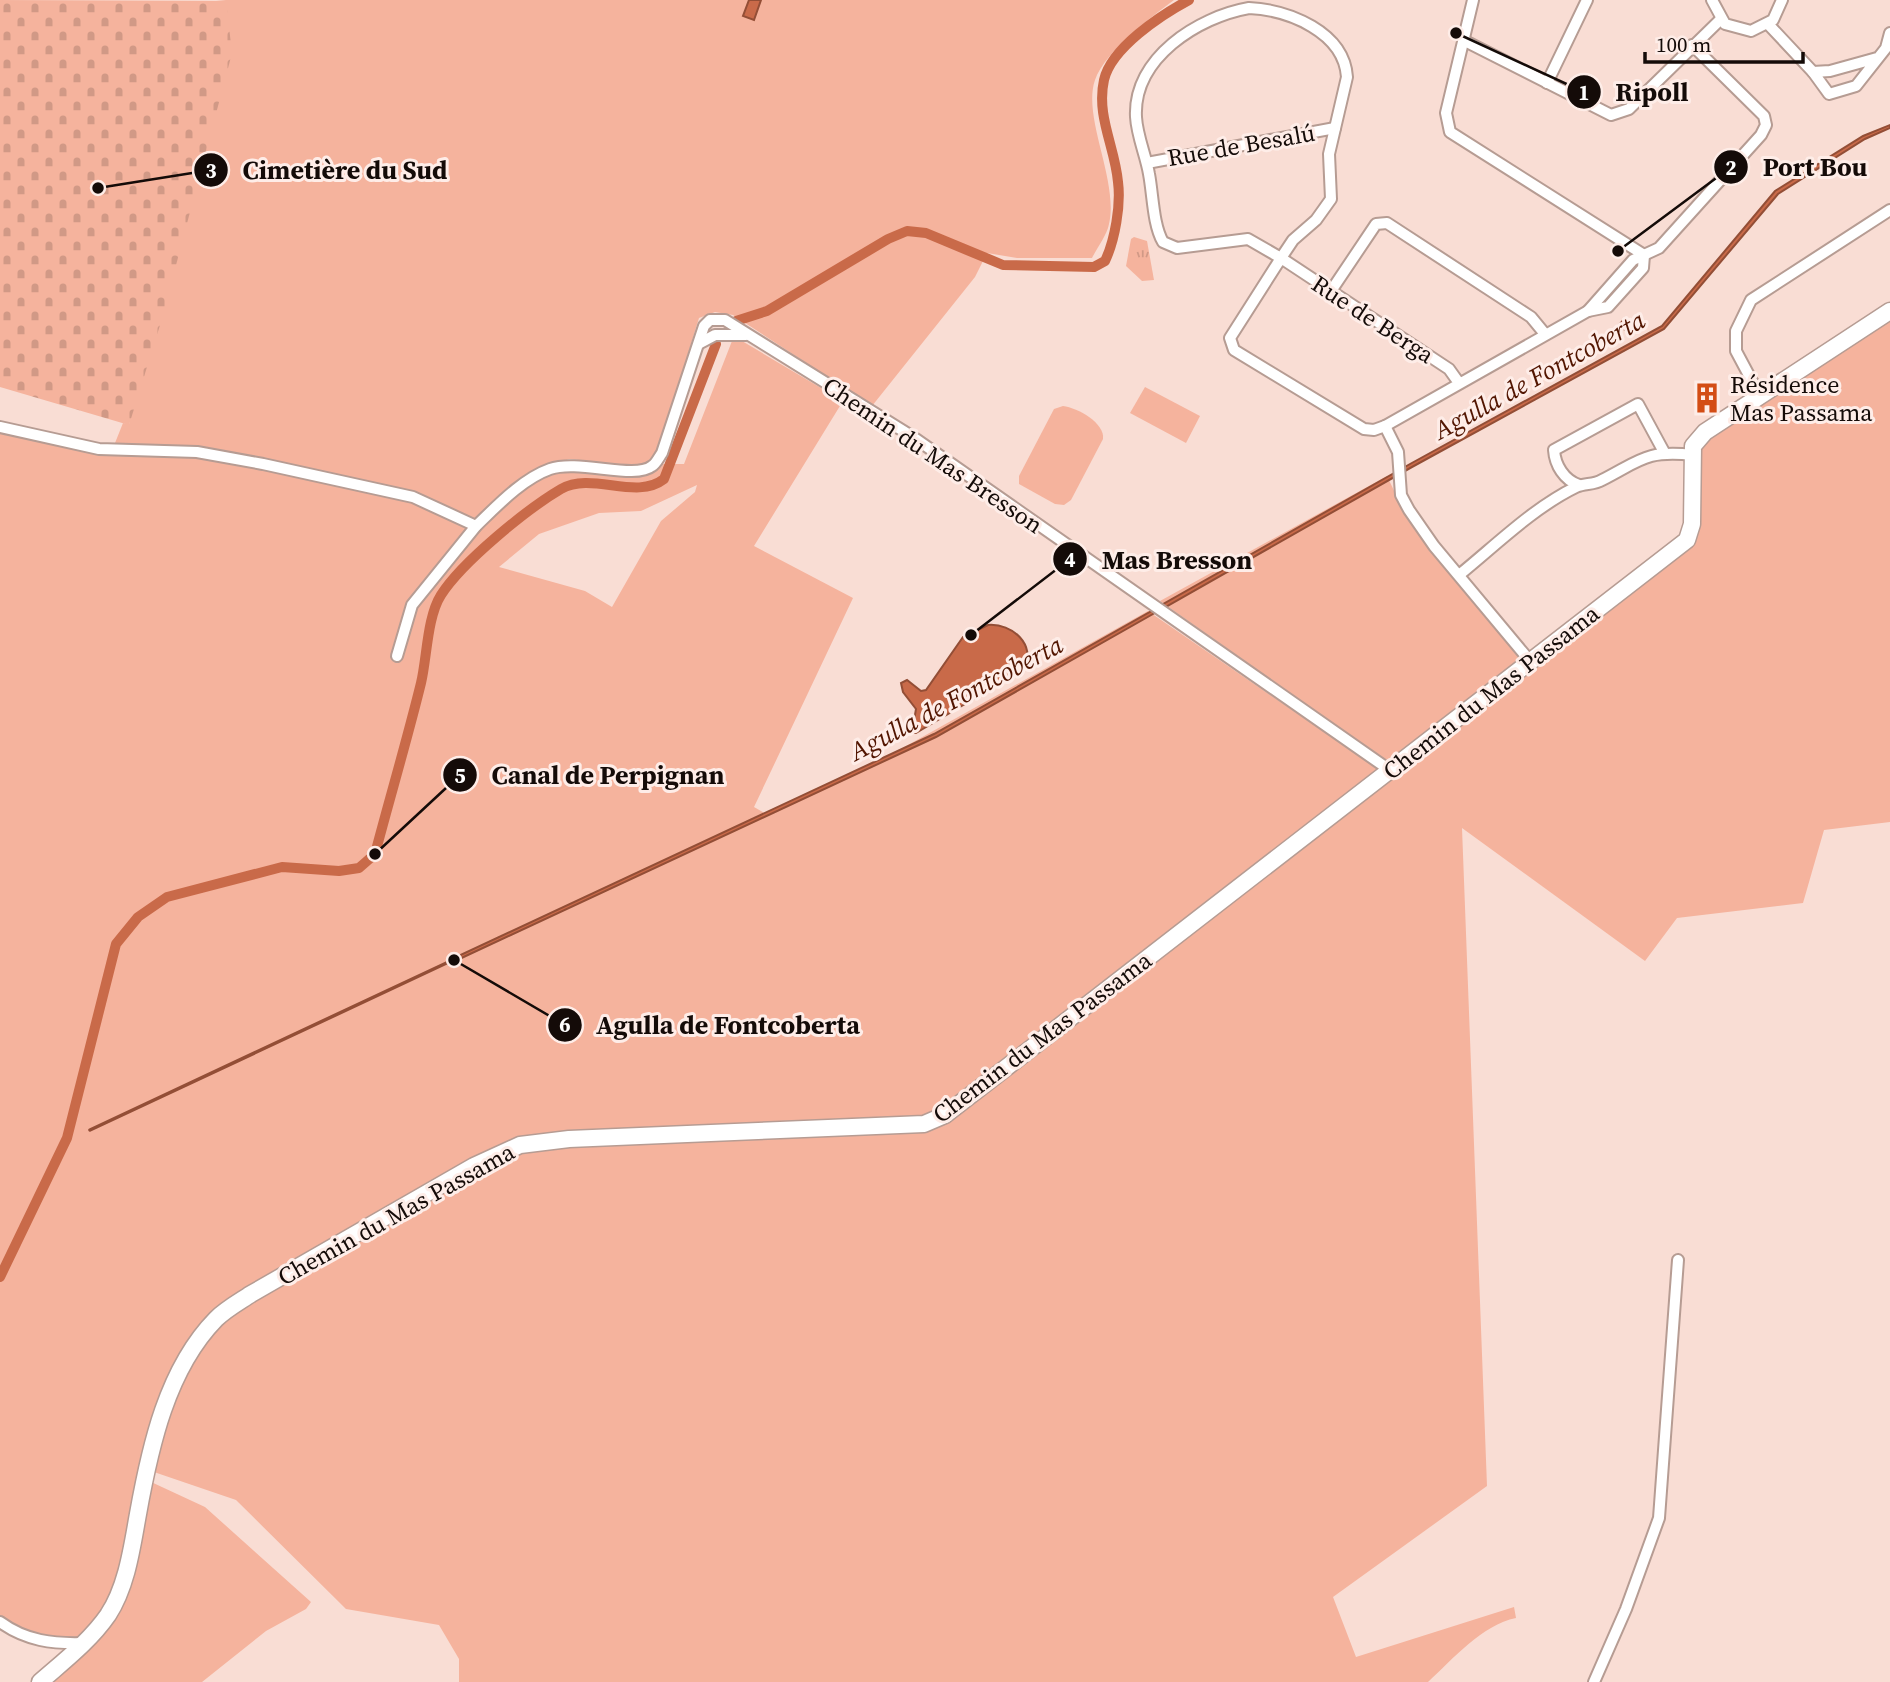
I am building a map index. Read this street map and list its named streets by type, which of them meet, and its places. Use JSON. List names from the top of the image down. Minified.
{"streets":{"street":["Rue de Besalú","Rue de Berga","Chemin du Mas Bresson","Chemin du Mas Passama"]},"crossings":[["Rue de Besalú","Rue de Berga"],["Chemin du Mas Bresson","Chemin du Mas Passama"]],"water":["Agulla de Fontcoberta"],"places":{"other":["Ripoll","Cimetière du Sud","Port Bou","Mas Bresson","Canal de Perpignan","Agulla de Fontcoberta"],"building":["Résidence Mas Passama"]},"scale_bar":"100 m"}
